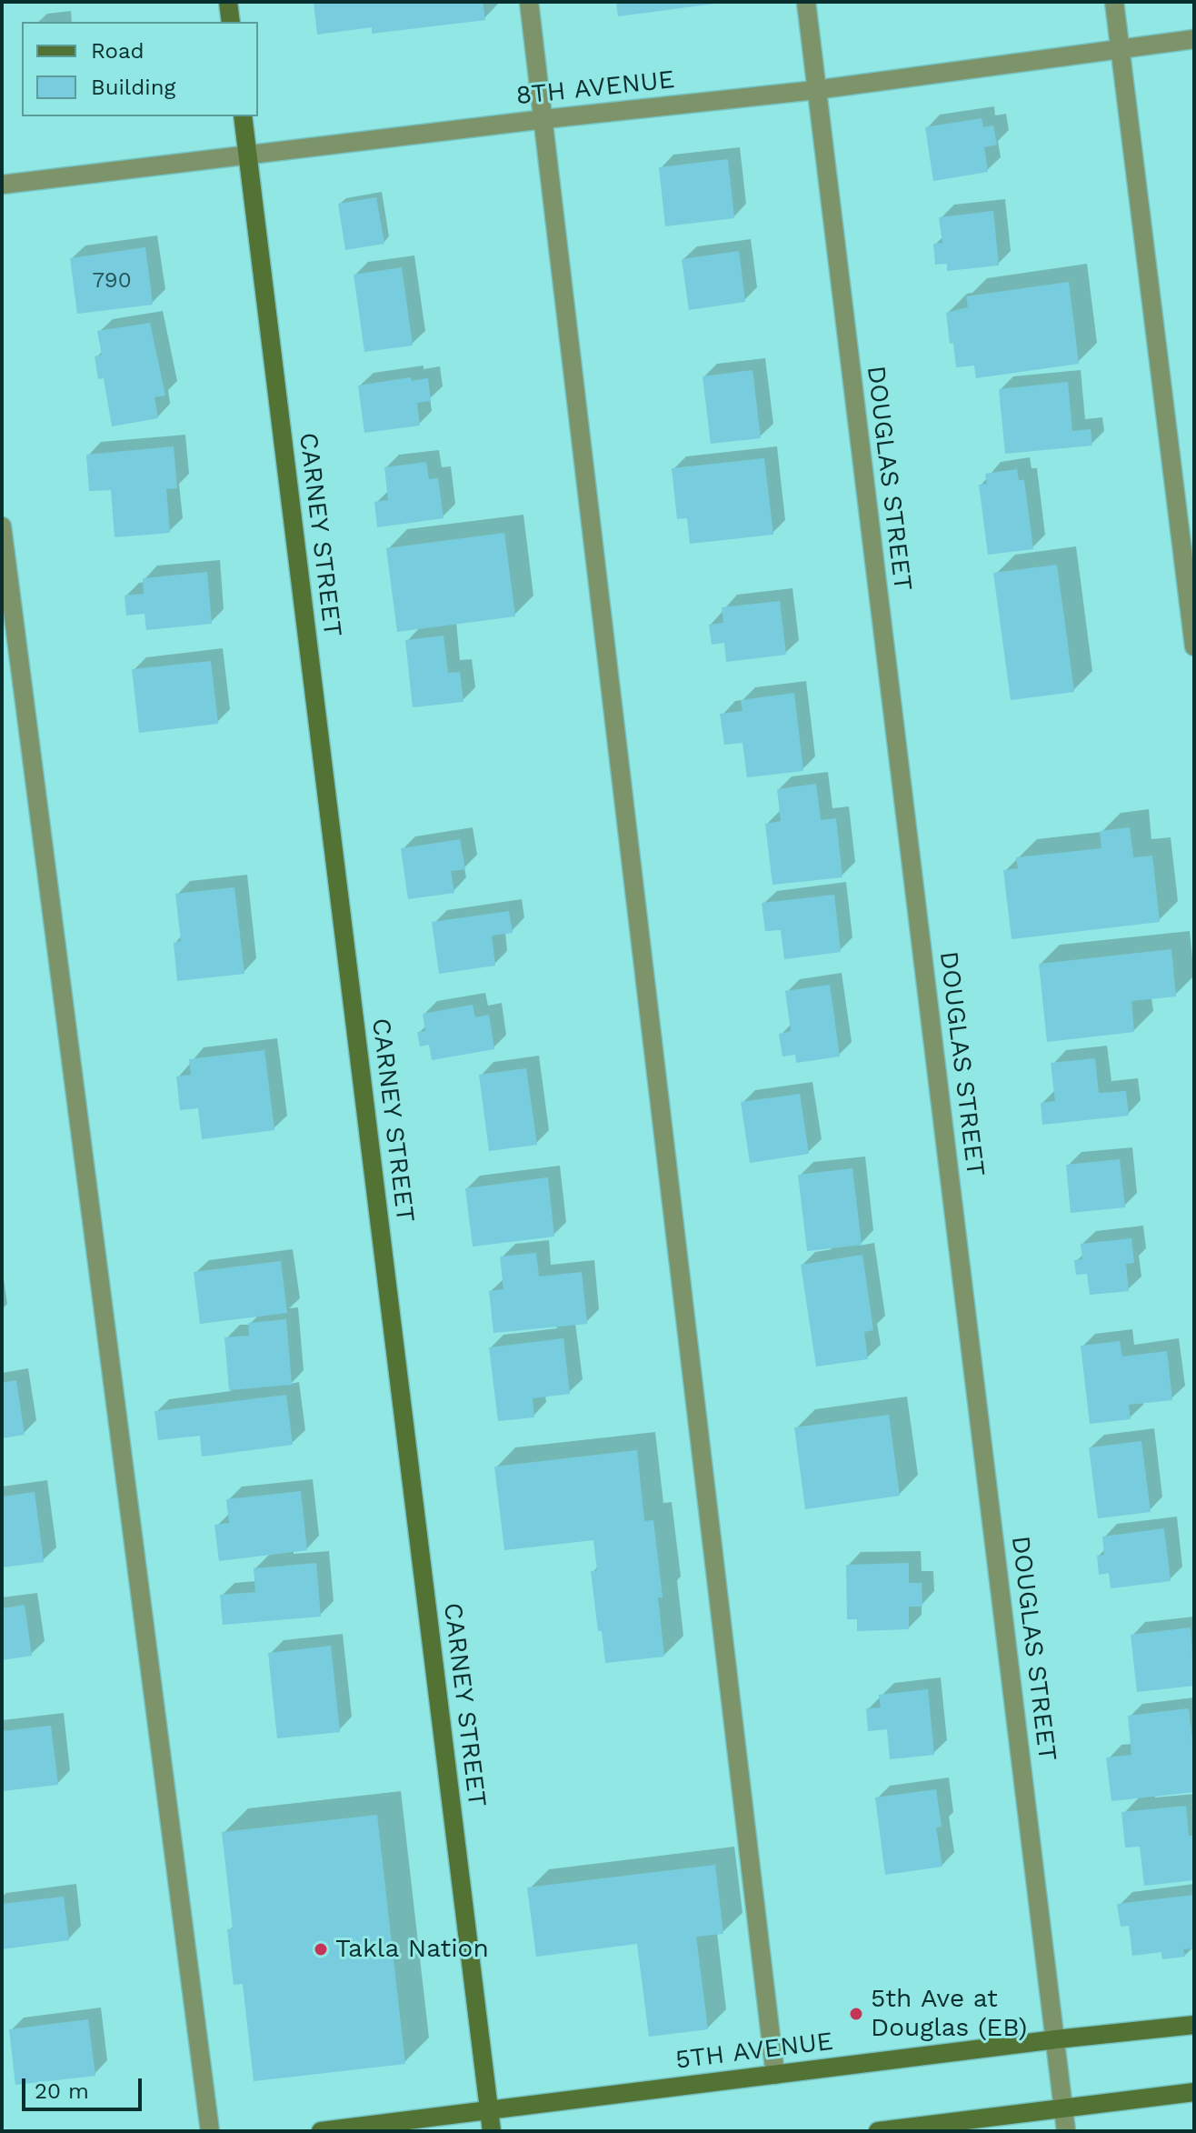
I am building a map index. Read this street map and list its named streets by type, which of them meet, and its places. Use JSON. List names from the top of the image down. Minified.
{"streets":{"street":["8TH AVENUE","DOUGLAS STREET","CARNEY STREET","5TH AVENUE"]},"crossings":[["8TH AVENUE","DOUGLAS STREET"],["8TH AVENUE","CARNEY STREET"],["DOUGLAS STREET","5TH AVENUE"],["CARNEY STREET","5TH AVENUE"]],"places":["Takla Nation","5th Ave at Douglas (EB)"],"house_numbers":["790"],"legend":["Road","Building"],"scale_bar":"20 m"}
